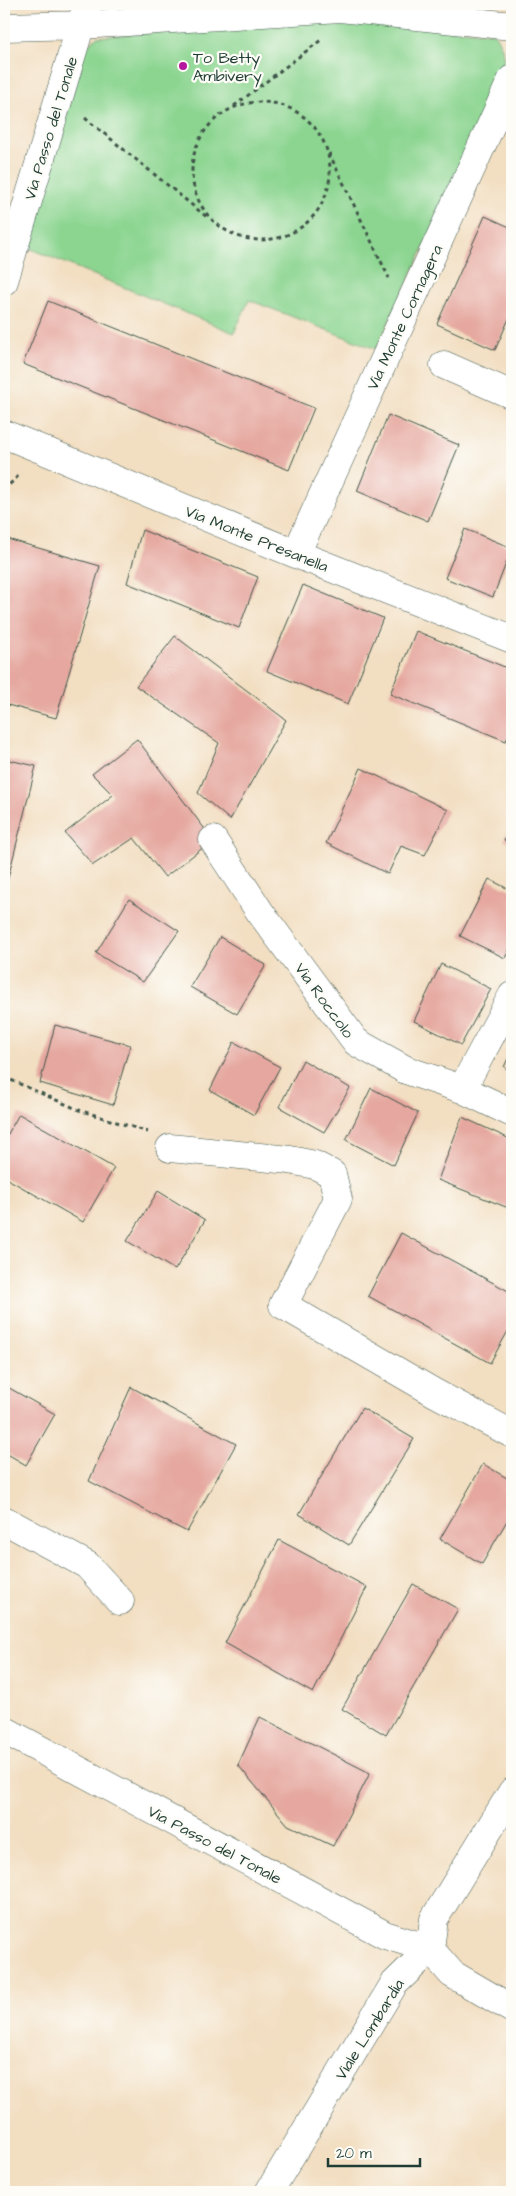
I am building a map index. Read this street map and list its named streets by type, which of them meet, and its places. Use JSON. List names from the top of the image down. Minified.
{"streets":{"street":["Via Passo del Tonale","Via Monte Cornagera","Via Monte Presanella","Via Roccolo","Viale Lombardia"]},"crossings":[["Via Passo del Tonale","Viale Lombardia"],["Via Monte Cornagera","Via Monte Presanella"]],"places":["To Betty Ambivery"],"scale_bar":"20 m"}
